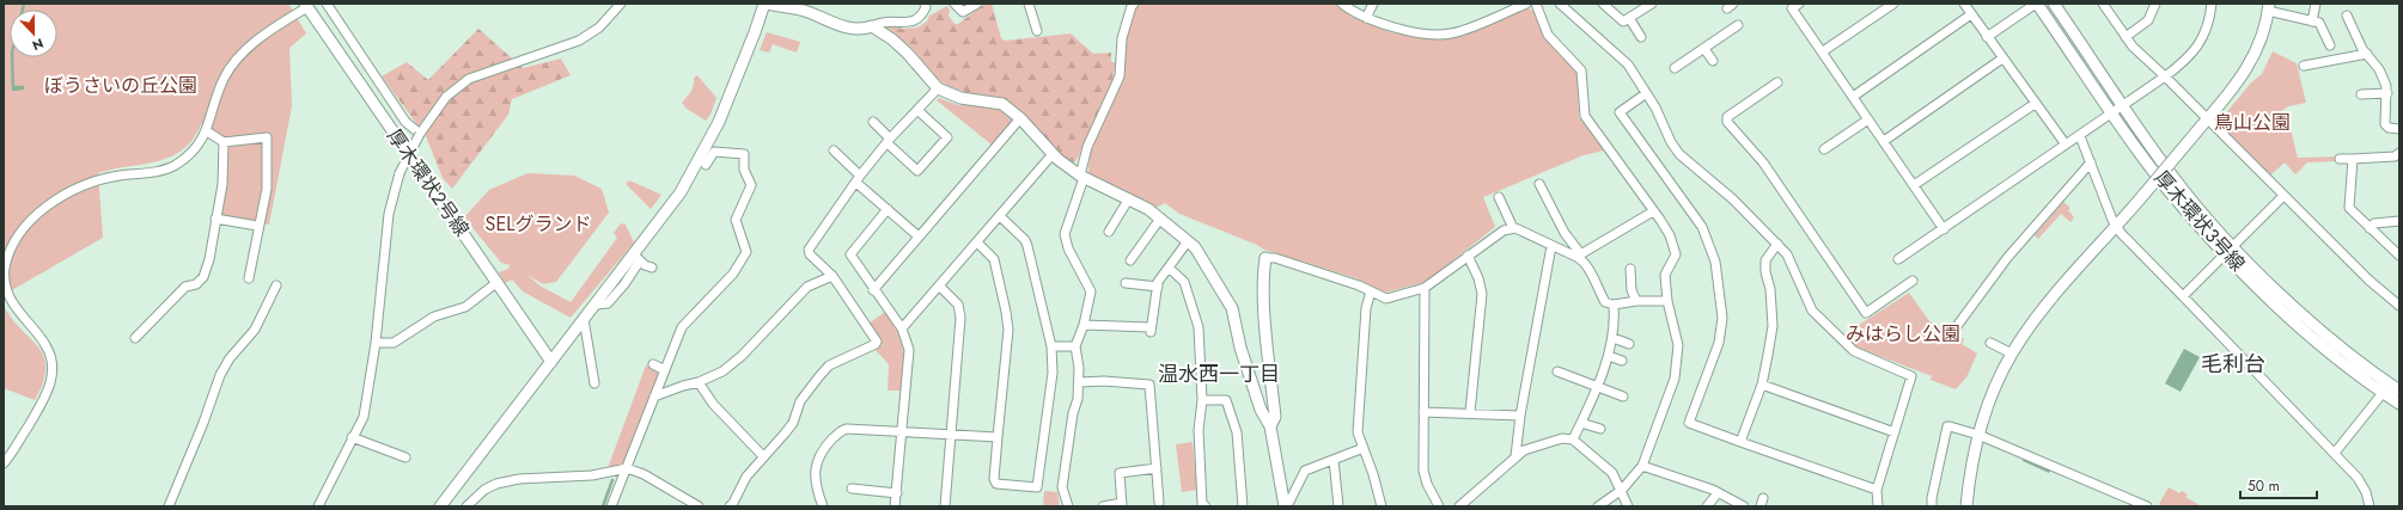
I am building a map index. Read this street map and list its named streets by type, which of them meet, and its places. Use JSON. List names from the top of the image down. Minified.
{"streets":{"street":["厚木環状2号線","厚木環状3号線"]},"districts":["毛利台","温水西一丁目"],"parks":["ぼうさいの丘公園","鳥山公園","SELグランド","みはらし公園"],"scale_bar":"50 m","north":"bottom"}
